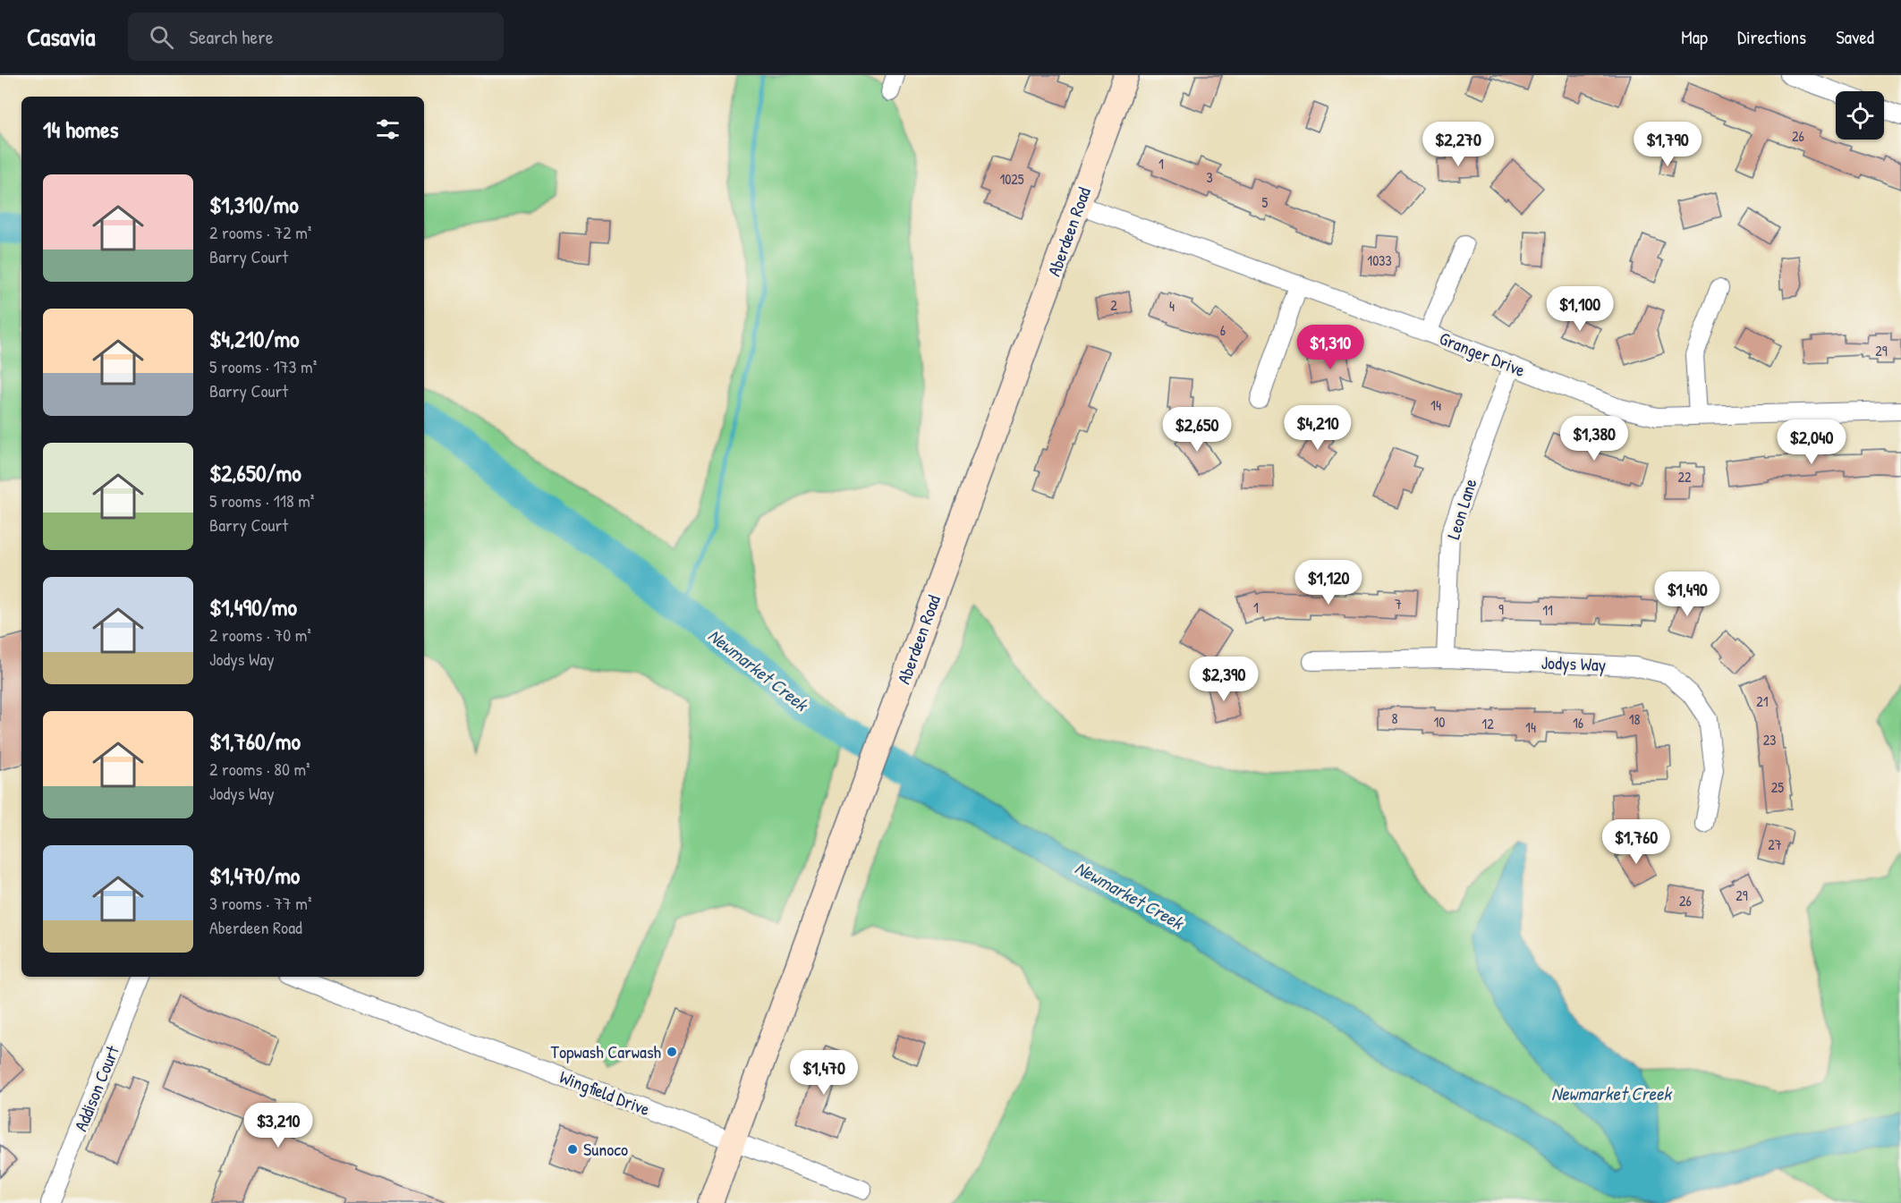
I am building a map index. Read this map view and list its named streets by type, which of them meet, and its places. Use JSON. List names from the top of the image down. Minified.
{"streets":{"main road":["Aberdeen Road"],"street":["Granger Drive","Leon Lane","Jodys Way","Addison Court","Wingfield Drive"]},"crossings":[["Aberdeen Road","Granger Drive"],["Aberdeen Road","Wingfield Drive"],["Granger Drive","Leon Lane"],["Leon Lane","Jodys Way"]],"water":["Newmarket Creek"],"places":["Topwash Carwash","Sunoco"],"house_numbers":["26","1","3","1025","5","1033","2","4","6","29","14","22","7","1","9","11","21","8","18","10","16","12","14","23","25","27","29","26"],"page":{"header":"Casavia","search":"Search here","nav":["Map","Directions","Saved"],"heading":"14 homes","price":["$2,270","$1,790","$1,100","$1,310","$4,210","$2,650","$1,380","$2,040","$1,120","$1,490","$2,390","$1,760","$1,470","$3,210"],"list":[{"name":"$1,310/mo","note":"2 rooms · 72 m² · Barry Court"},{"name":"$4,210/mo","note":"5 rooms · 173 m² · Barry Court"},{"name":"$2,650/mo","note":"5 rooms · 118 m² · Barry Court"},{"name":"$1,490/mo","note":"2 rooms · 70 m² · Jodys Way"},{"name":"$1,760/mo","note":"2 rooms · 80 m² · Jodys Way"},{"name":"$1,470/mo","note":"3 rooms · 77 m² · Aberdeen Road"}]}}
